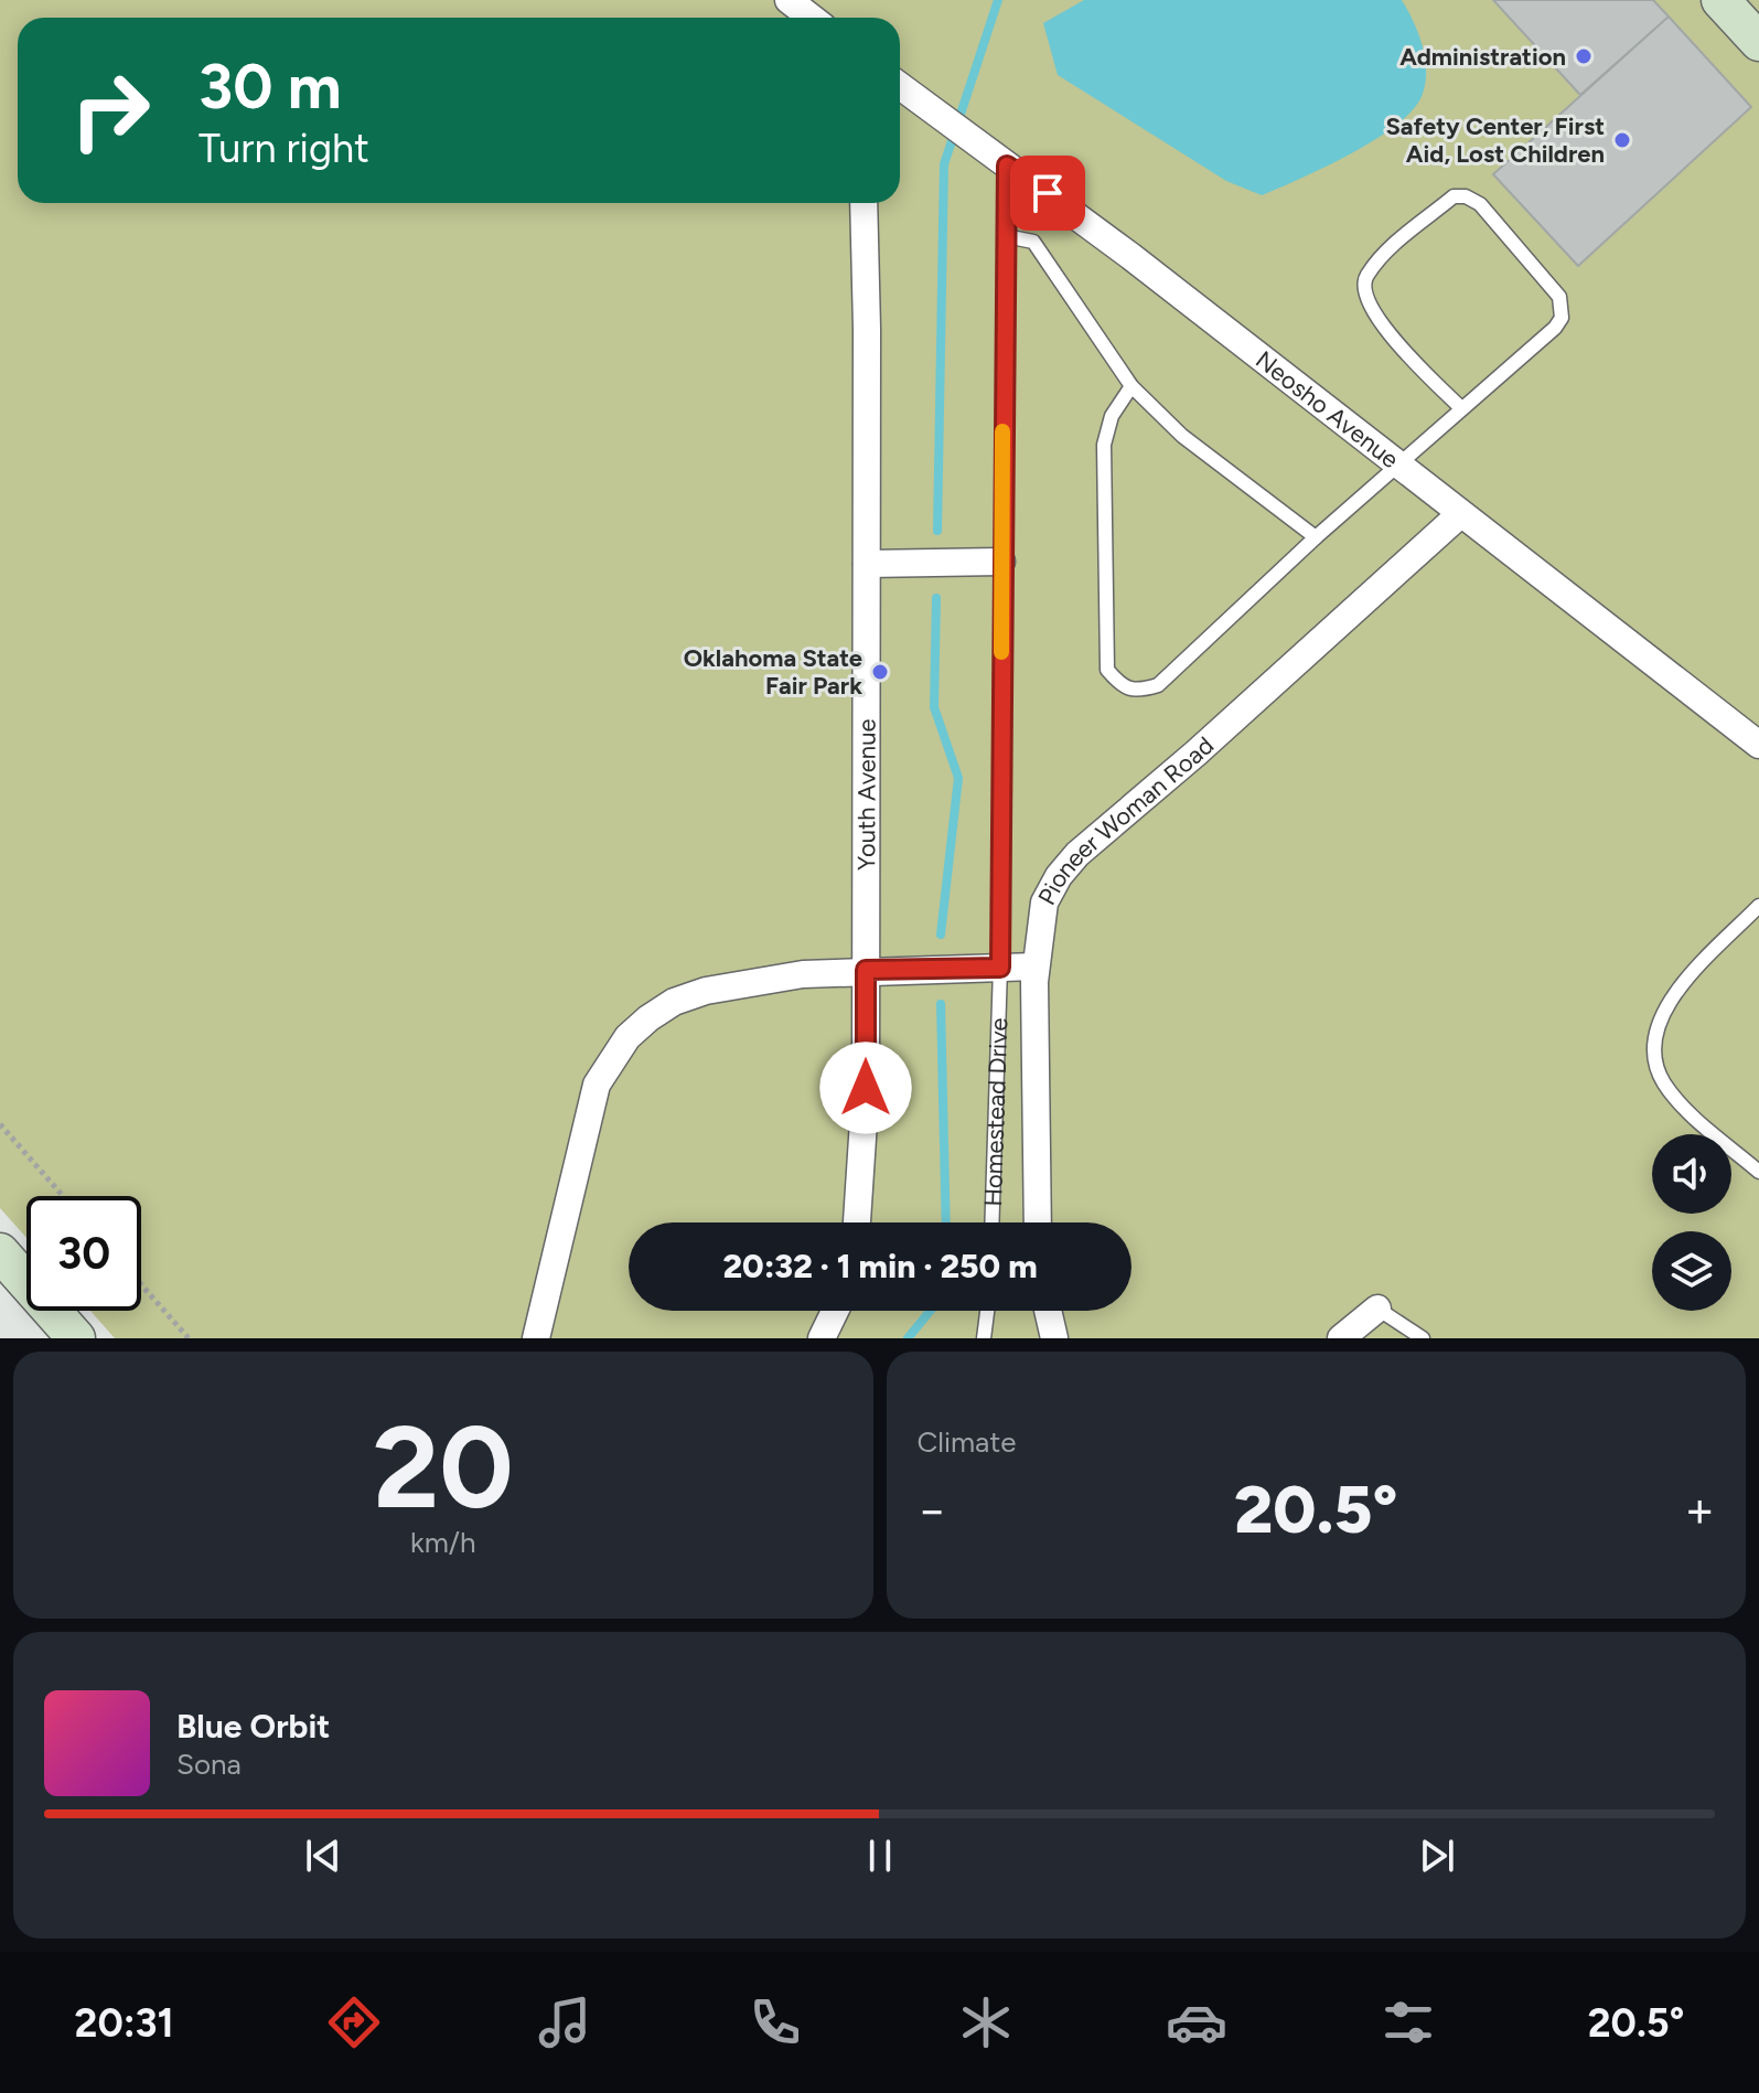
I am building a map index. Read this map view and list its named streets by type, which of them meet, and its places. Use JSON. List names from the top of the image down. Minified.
{"streets":{"street":["Neosho Avenue","Youth Avenue","Pioneer Woman Road"],"lane":["Homestead Drive"]},"crossings":[["Neosho Avenue","Pioneer Woman Road"],["Neosho Avenue","Homestead Drive"]],"places":["Administration","Safety Center, First Aid, Lost Children","Oklahoma State Fair Park"],"page":{"turn":["30 m","Turn right"],"limit":"30","trip":"20:32 · 1 min · 250 m","tile":[["20","km/h"],"Climate"],"heat":["−","20.5°","+"],"song":["Blue Orbit","Sona"],"tabs":["20:31","20.5°"]}}
